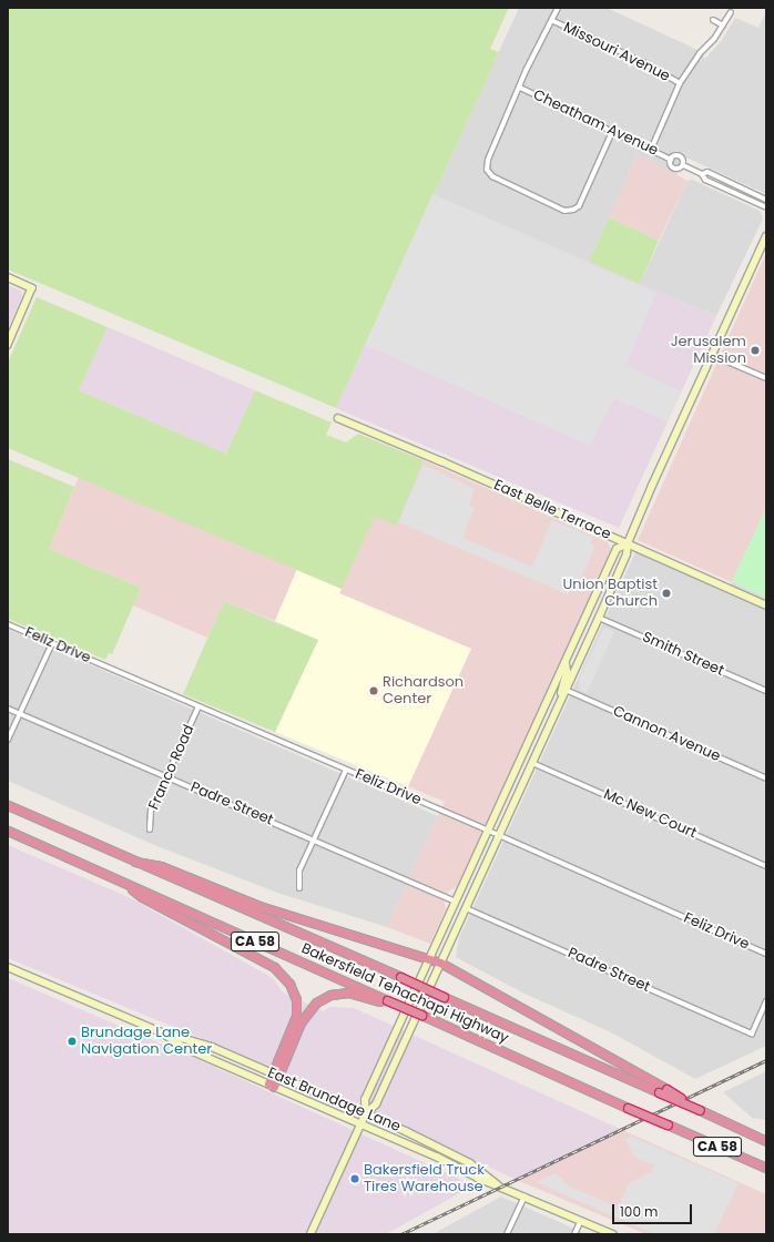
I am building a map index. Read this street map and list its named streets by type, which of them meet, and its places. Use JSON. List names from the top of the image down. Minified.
{"streets":{"highway":["CA 58","Bakersfield Tehachapi Highway"],"street":["Missouri Avenue","Cheatham Avenue","East Belle Terrace","Feliz Drive","Smith Street","Cannon Avenue","Franco Road","Padre Street","Mc New Court","East Brundage Lane"]},"crossings":[["Feliz Drive","Franco Road"],["Franco Road","Padre Street"]],"places":["Jerusalem Mission","Union Baptist Church","Richardson Center","Brundage Lane Navigation Center","Bakersfield Truck Tires Warehouse"],"scale_bar":"100 m"}
